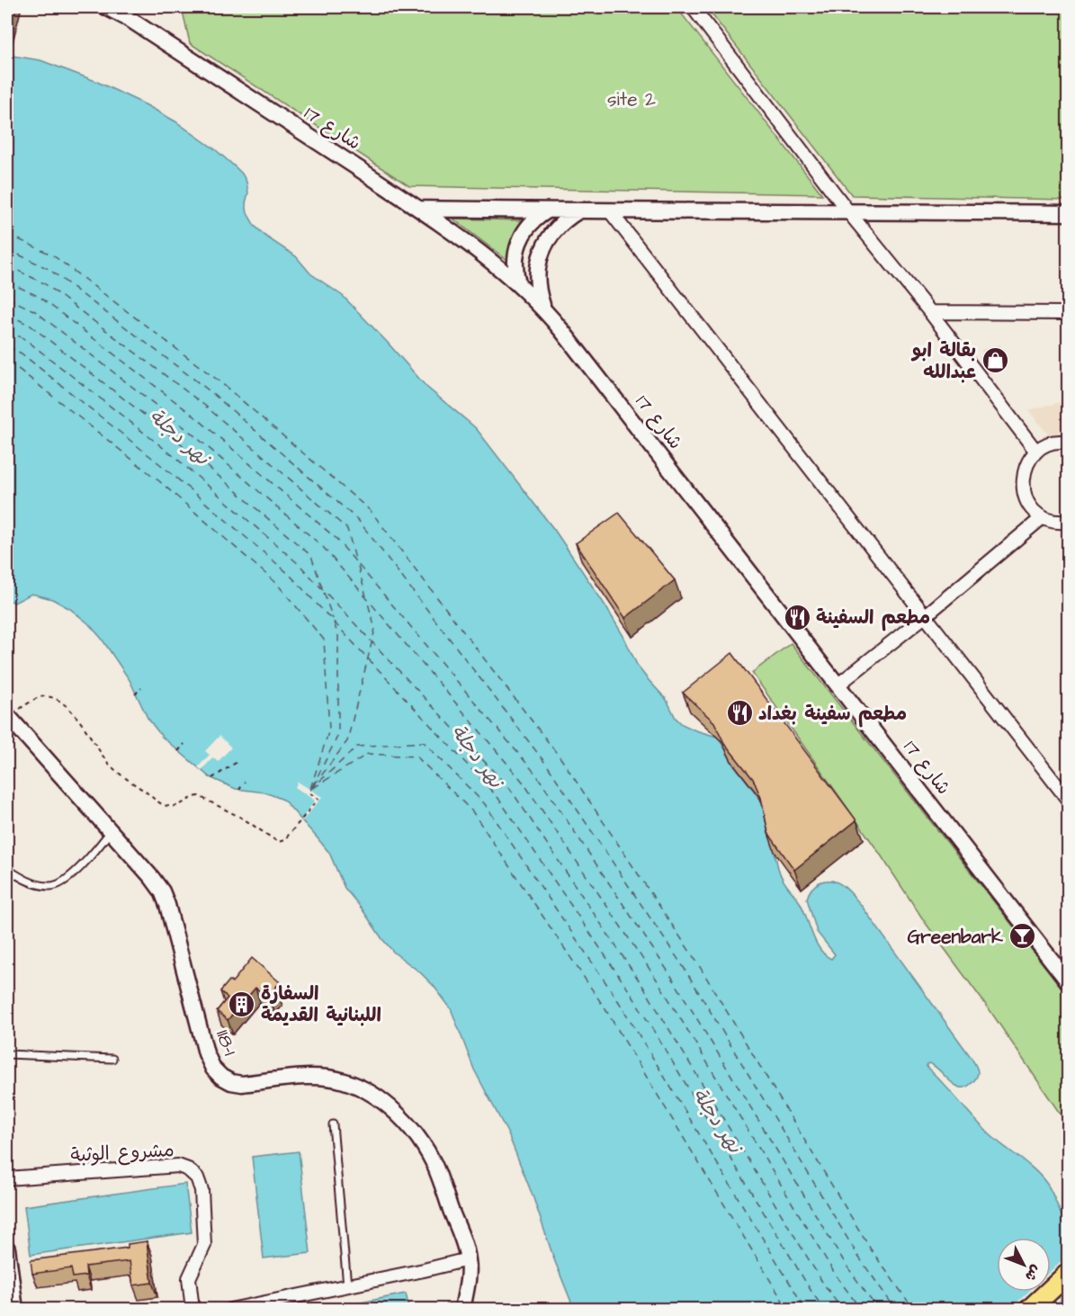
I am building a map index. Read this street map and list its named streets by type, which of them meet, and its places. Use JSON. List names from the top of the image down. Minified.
{"streets":{"street":["شارع 17","118-1","مشروع الوثبة"]},"water":["نهر دجلة"],"parks":["site 2"],"places":{"shop":["بقالة ابو عبدالله"],"restaurant":["مطعم السفينة","مطعم سفينة بغداد"],"bar":["Greenbark"],"building":["السفارة اللبنانية القديمة"]},"north":"bottom right"}
